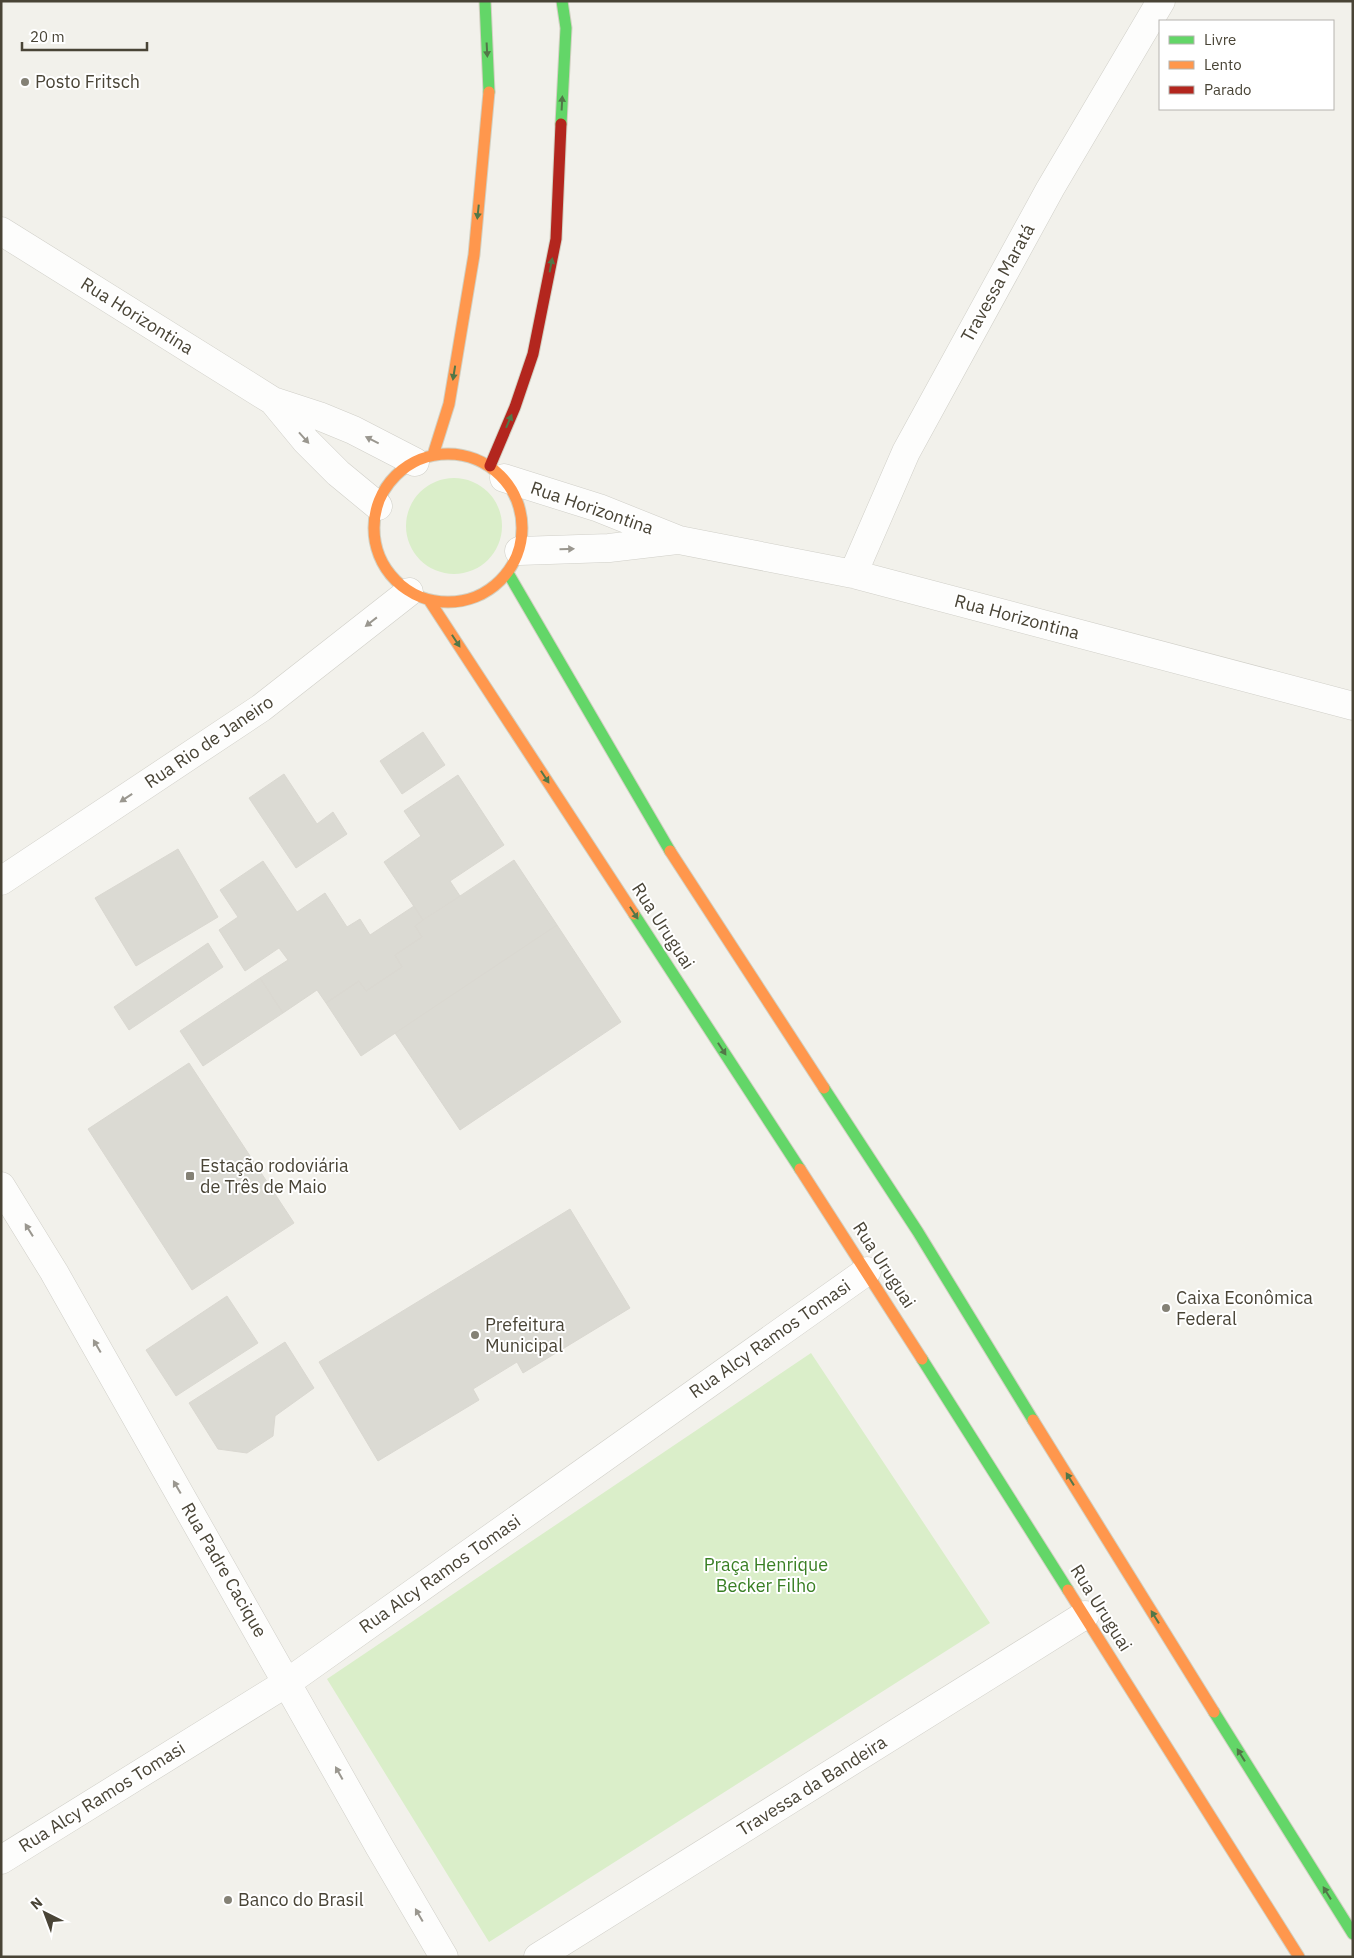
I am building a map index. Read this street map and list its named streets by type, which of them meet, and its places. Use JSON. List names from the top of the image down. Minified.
{"streets":{"street":["Travessa Maratá","Rua Horizontina","Rua Rio de Janeiro","Rua Uruguai","Rua Alcy Ramos Tomasi","Rua Padre Cacique","Travessa da Bandeira"]},"crossings":[["Travessa Maratá","Rua Horizontina"],["Rua Horizontina","Rua Rio de Janeiro"],["Rua Horizontina","Rua Uruguai"],["Rua Rio de Janeiro","Rua Uruguai"],["Rua Uruguai","Rua Alcy Ramos Tomasi"],["Rua Uruguai","Travessa da Bandeira"],["Rua Alcy Ramos Tomasi","Rua Padre Cacique"]],"one_way":["Rua Rio de Janeiro","Rua Padre Cacique"],"parks":["Praça Henrique Becker Filho"],"places":{"other":["Posto Fritsch","Caixa Econômica Federal","Prefeitura Municipal","Banco do Brasil"],"transit":["Estação rodoviária de Três de Maio"]},"legend":["Livre","Lento","Parado"],"scale_bar":"20 m","north":"top left"}
